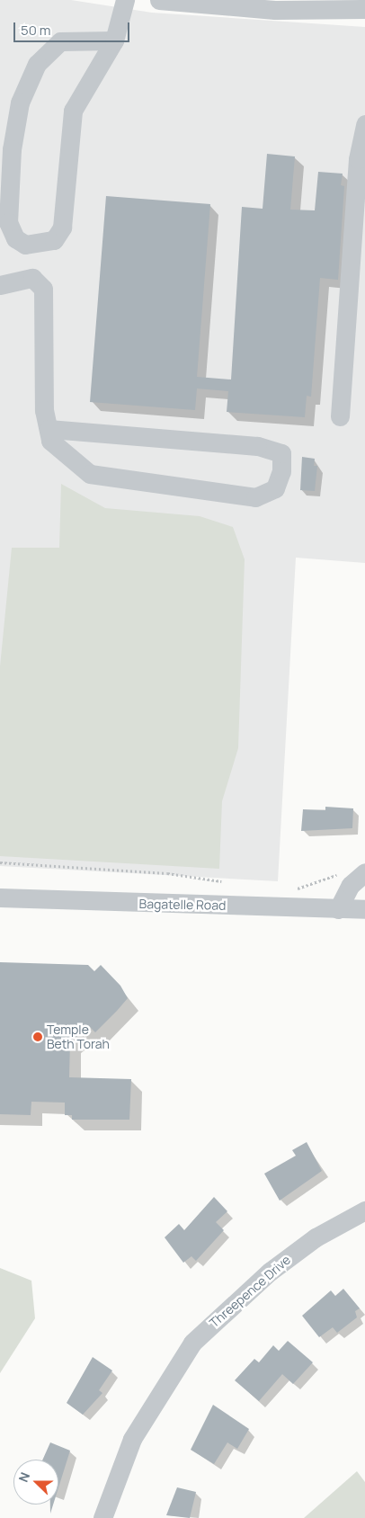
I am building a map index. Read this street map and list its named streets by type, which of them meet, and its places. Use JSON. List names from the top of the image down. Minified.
{"streets":{"street":["Bagatelle Road","Threepence Drive"]},"places":["Temple Beth Torah"],"scale_bar":"50 m","north":"left"}
